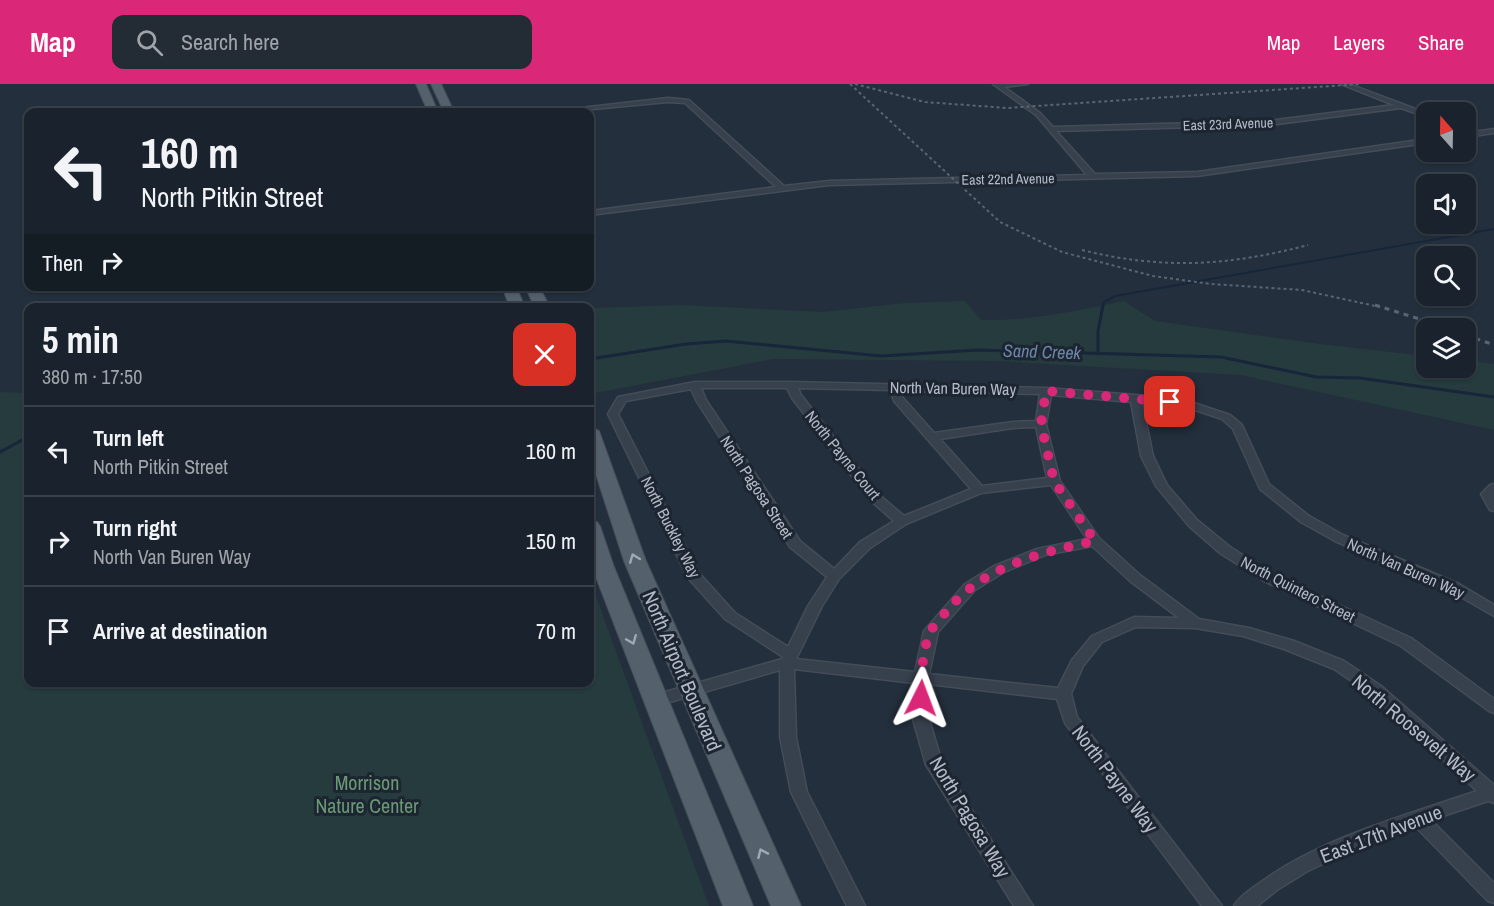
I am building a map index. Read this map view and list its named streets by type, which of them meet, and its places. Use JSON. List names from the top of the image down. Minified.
{"streets":{"main road":["North Airport Boulevard"],"street":["East 23rd Avenue","East 22nd Avenue","North Van Buren Way","North Payne Court","North Pagosa Street","North Buckley Way","North Quintero Street","North Roosevelt Way","North Payne Way","North Pagosa Way","East 17th Avenue"]},"crossings":[["North Van Buren Way","North Payne Court"],["North Van Buren Way","North Pagosa Street"],["North Van Buren Way","North Buckley Way"],["North Van Buren Way","North Quintero Street"],["North Roosevelt Way","East 17th Avenue"]],"water":["Sand Creek"],"parks":["Morrison Nature Center"],"north":"top","page":{"header":"Map","search":"Search here","nav":["Map","Layers","Share"],"turn":["160 m","North Pitkin Street"],"then":"Then","heading":["5 min","380 m · 17:50"],"list":[{"name":"Turn left","note":"North Pitkin Street","value":"160 m"},{"name":"Turn right","note":"North Van Buren Way","value":"150 m"},{"name":"Arrive at destination","value":"70 m"}]}}
